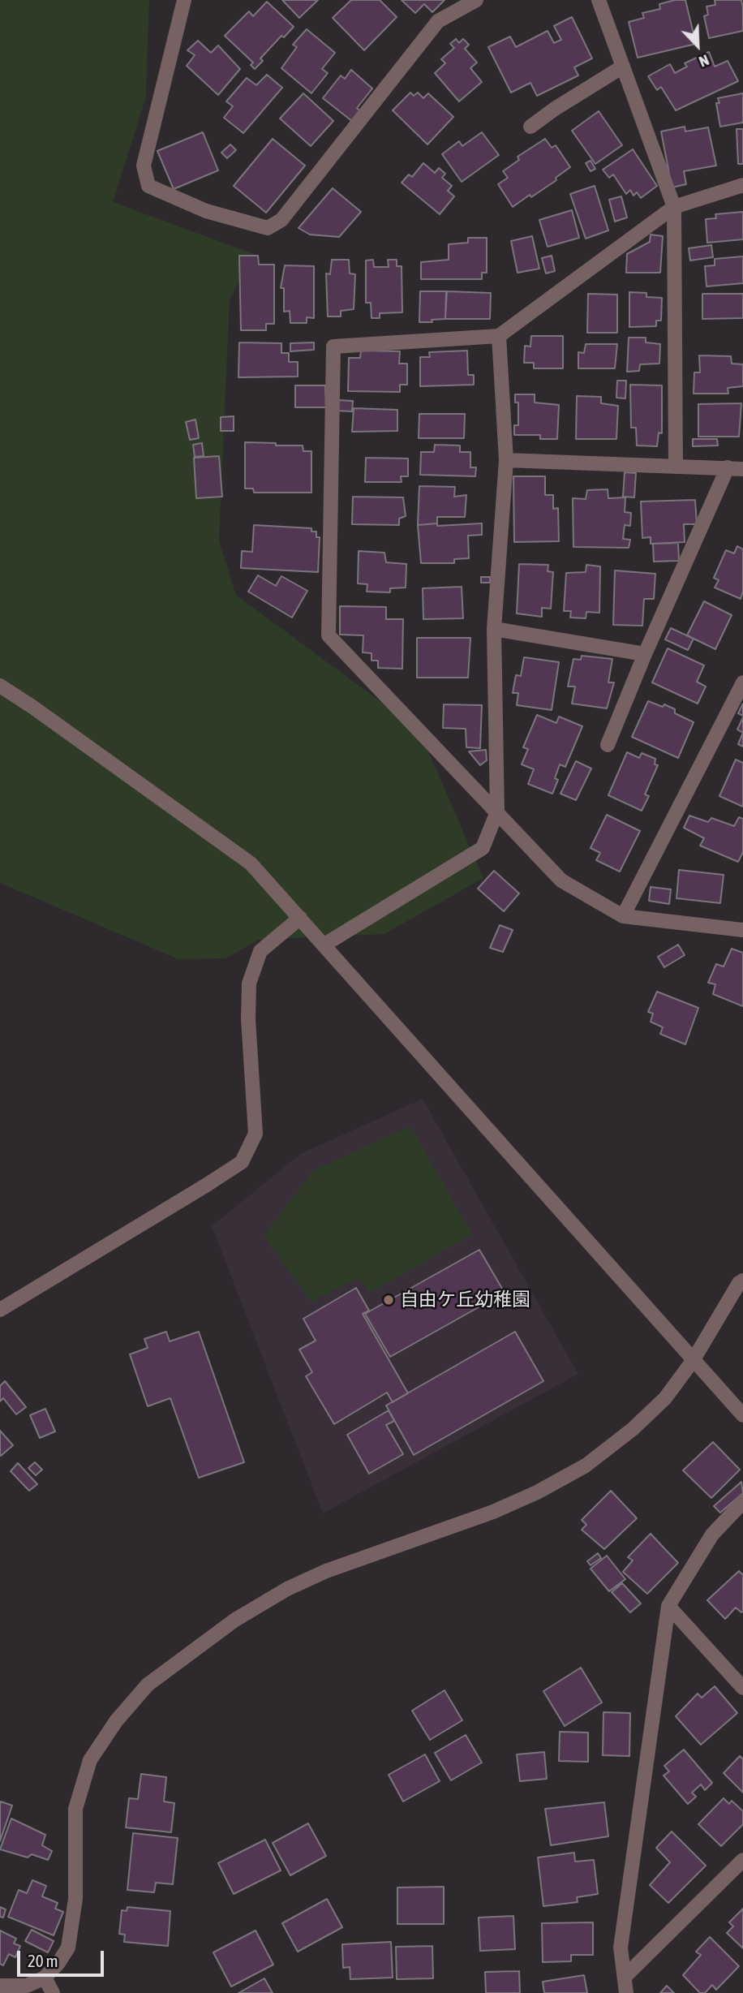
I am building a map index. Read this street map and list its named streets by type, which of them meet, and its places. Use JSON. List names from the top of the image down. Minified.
{"places":["自由ケ丘幼稚園"],"scale_bar":"20 m","north":"bottom right"}
